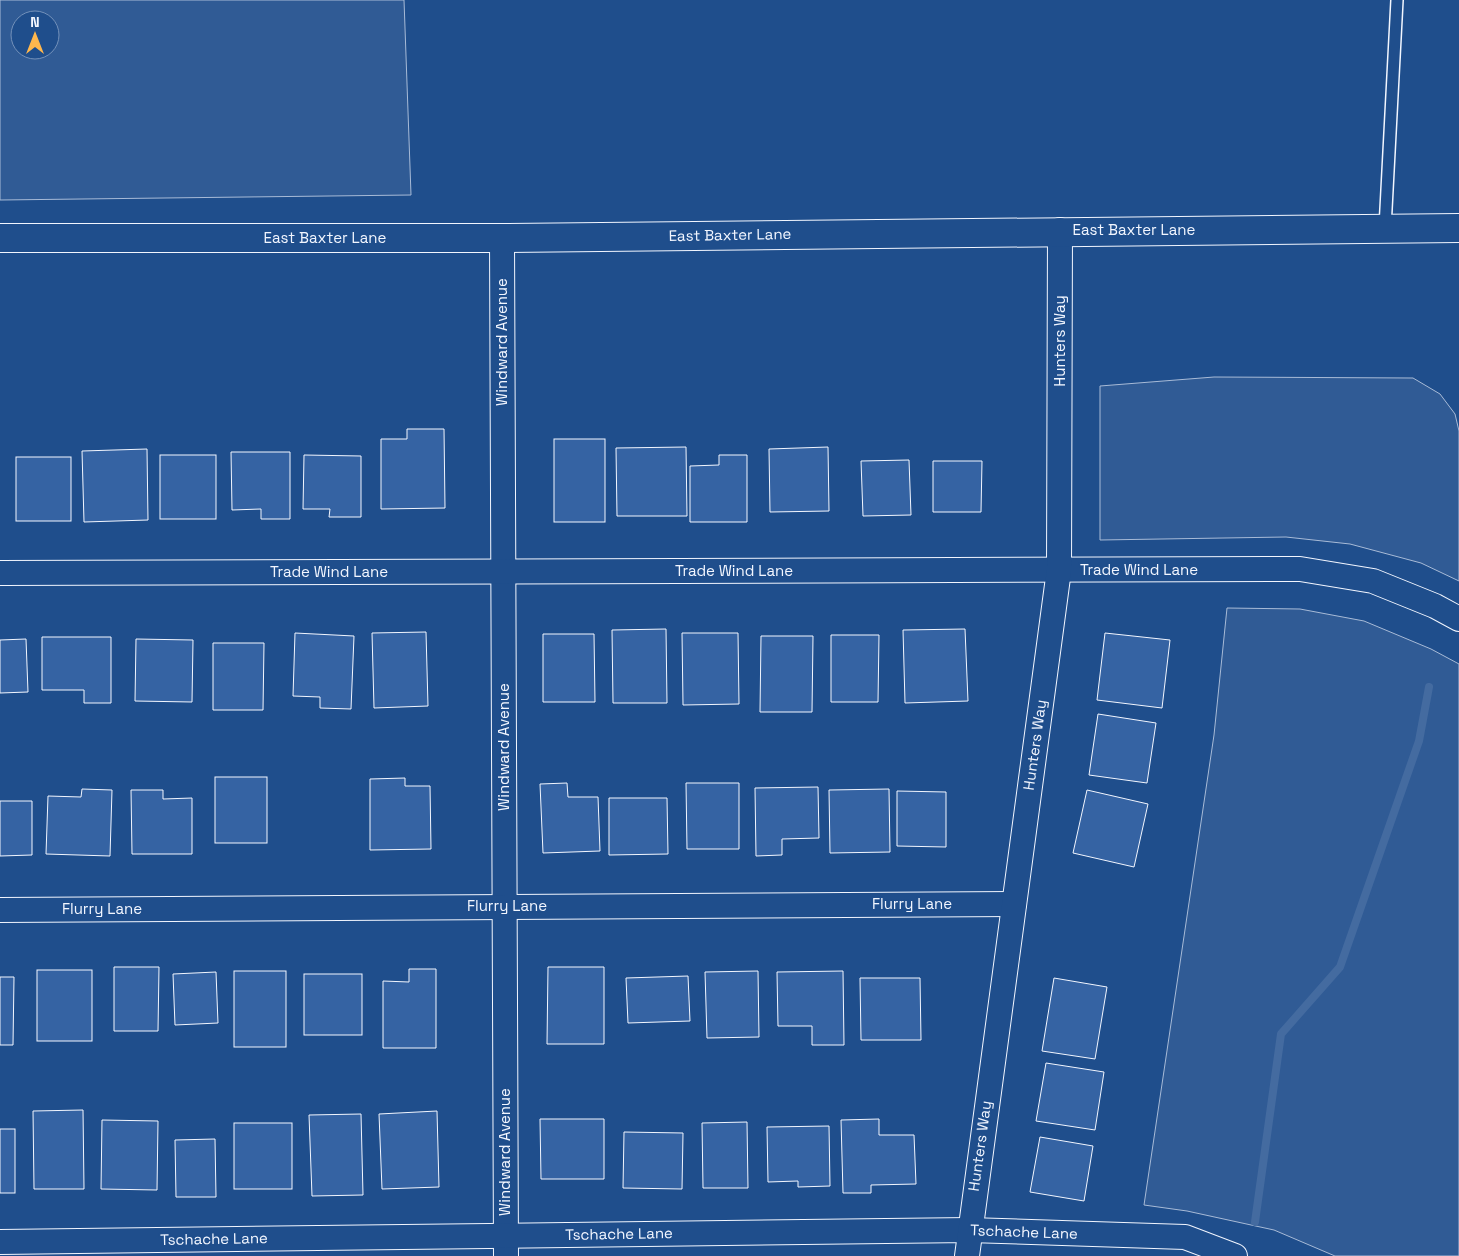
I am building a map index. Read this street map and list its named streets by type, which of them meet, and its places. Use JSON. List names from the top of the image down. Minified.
{"streets":{"main road":["East Baxter Lane"],"street":["Hunters Way","Windward Avenue","Trade Wind Lane","Flurry Lane","Tschache Lane"]},"crossings":[["East Baxter Lane","Hunters Way"],["East Baxter Lane","Windward Avenue"],["Hunters Way","Trade Wind Lane"],["Hunters Way","Flurry Lane"],["Hunters Way","Tschache Lane"],["Windward Avenue","Trade Wind Lane"],["Windward Avenue","Flurry Lane"],["Windward Avenue","Tschache Lane"]],"north":"top"}
